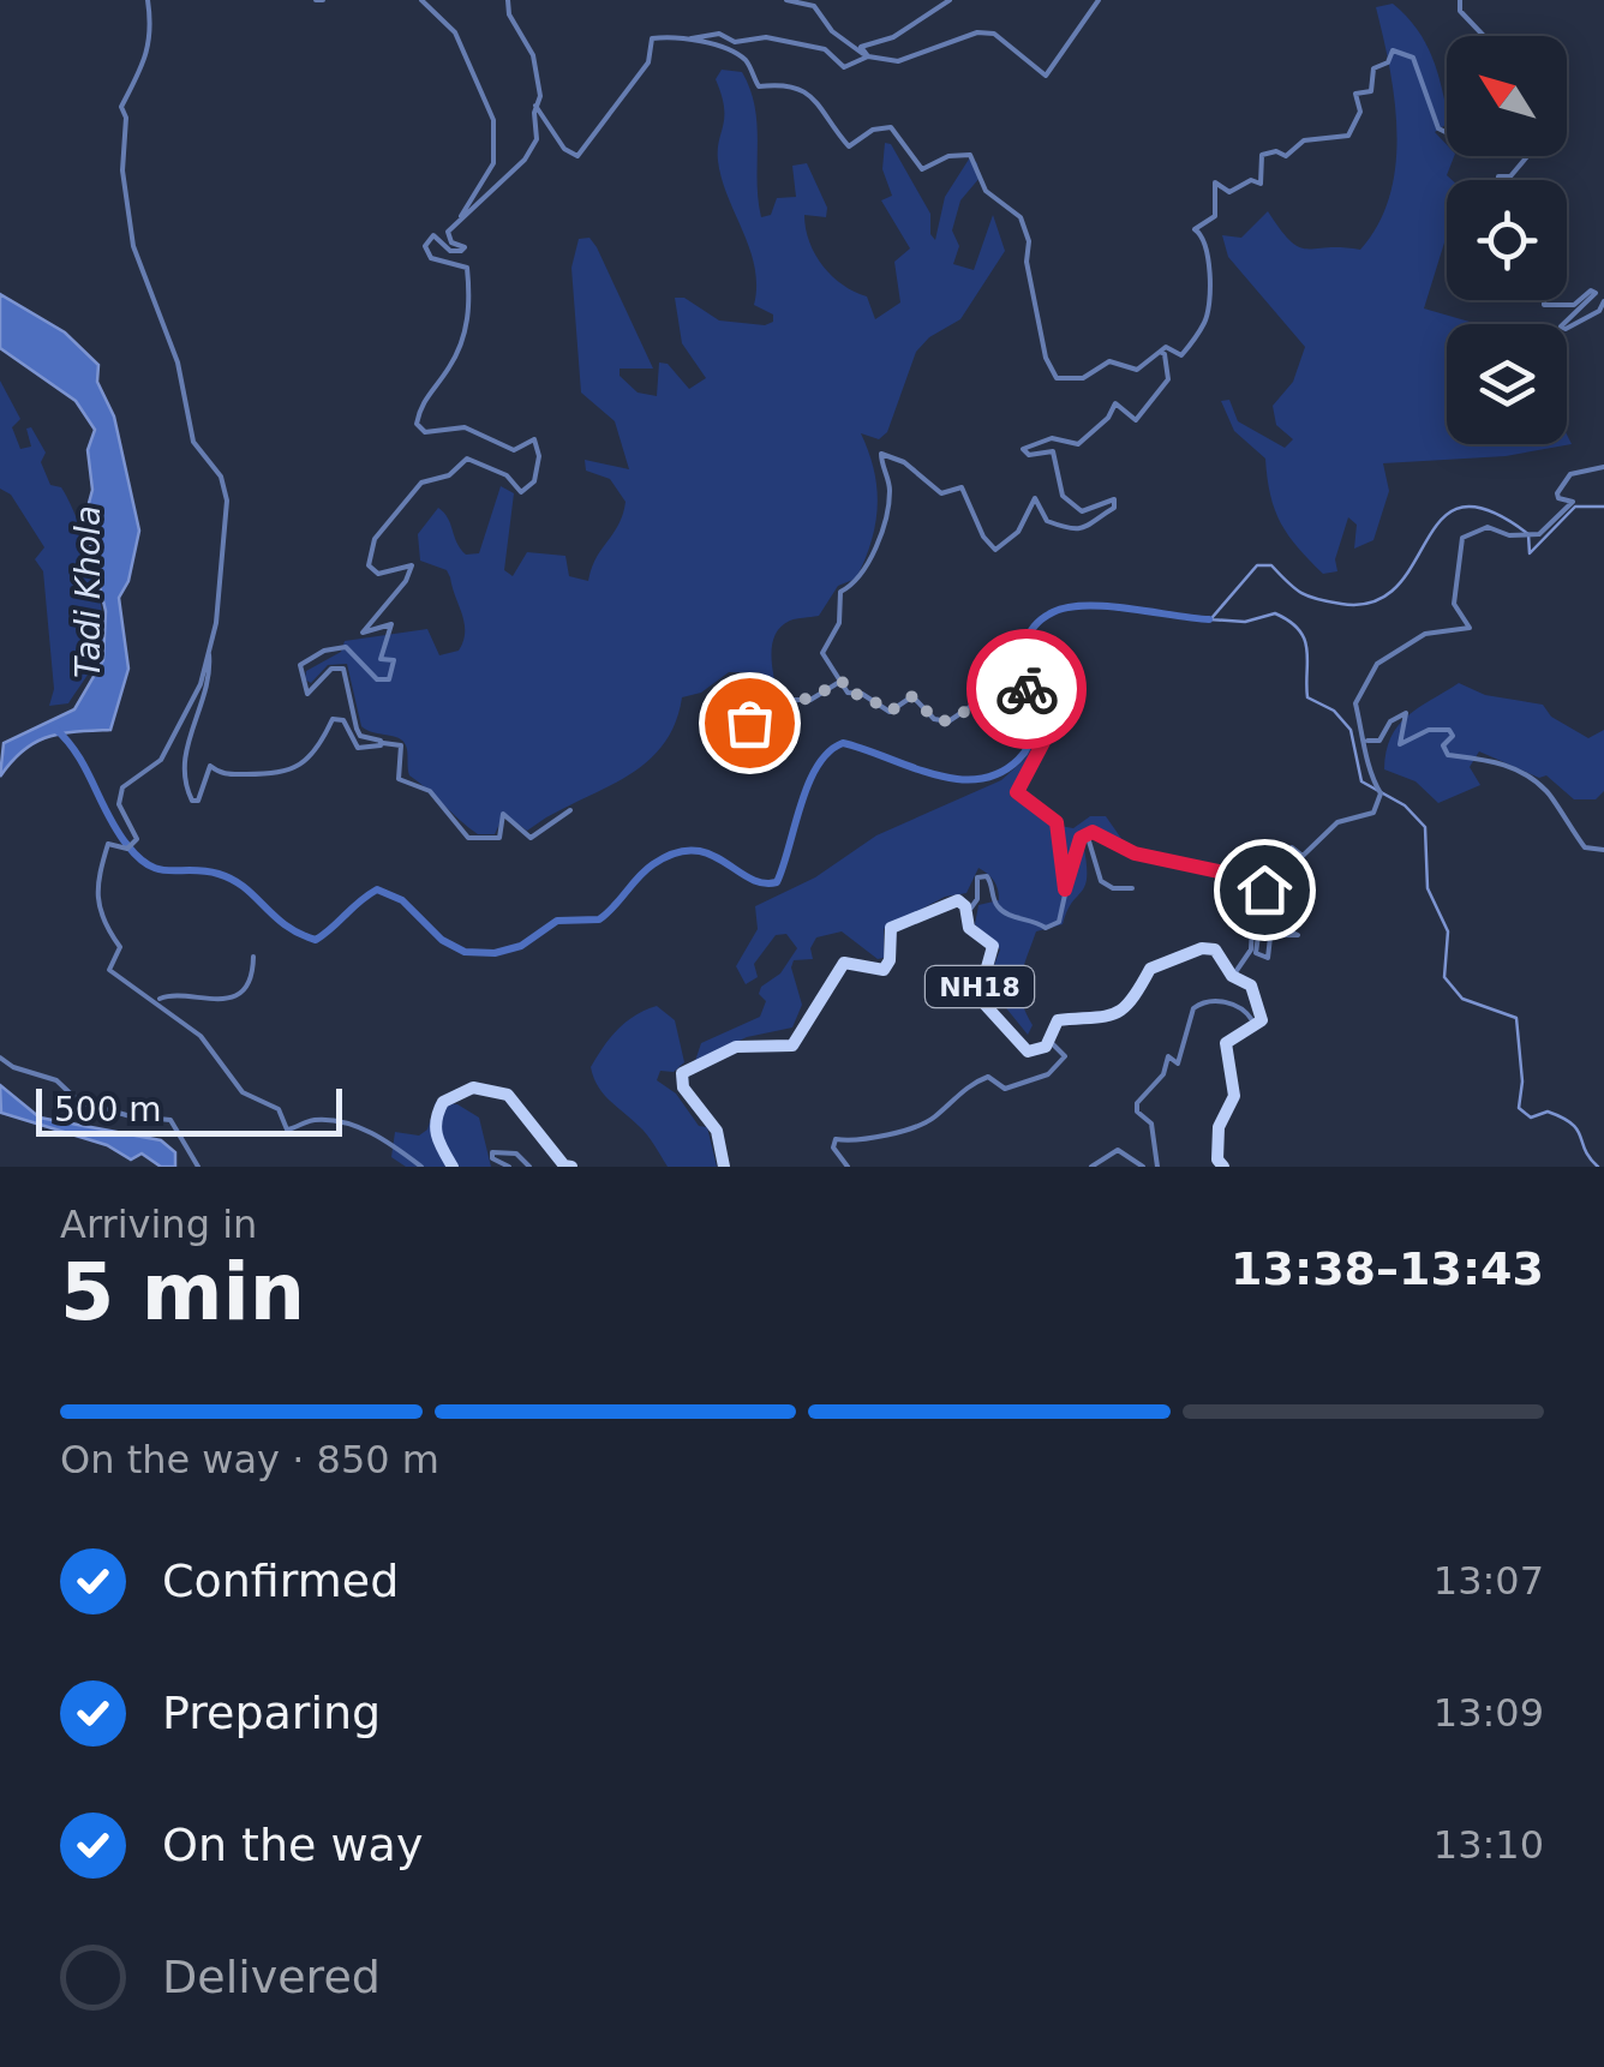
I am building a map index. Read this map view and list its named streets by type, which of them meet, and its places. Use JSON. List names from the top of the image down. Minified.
{"streets":{"main road":["NH18"]},"water":["Tadi Khola"],"scale_bar":"500 m","north":"top left","page":{"scale":"500 m","heading":["5 min","Arriving in","13:38–13:43"],"bar":"On the way · 850 m","list":[["Confirmed","13:07"],["Preparing","13:09"],["On the way","13:10"],"Delivered"]}}
